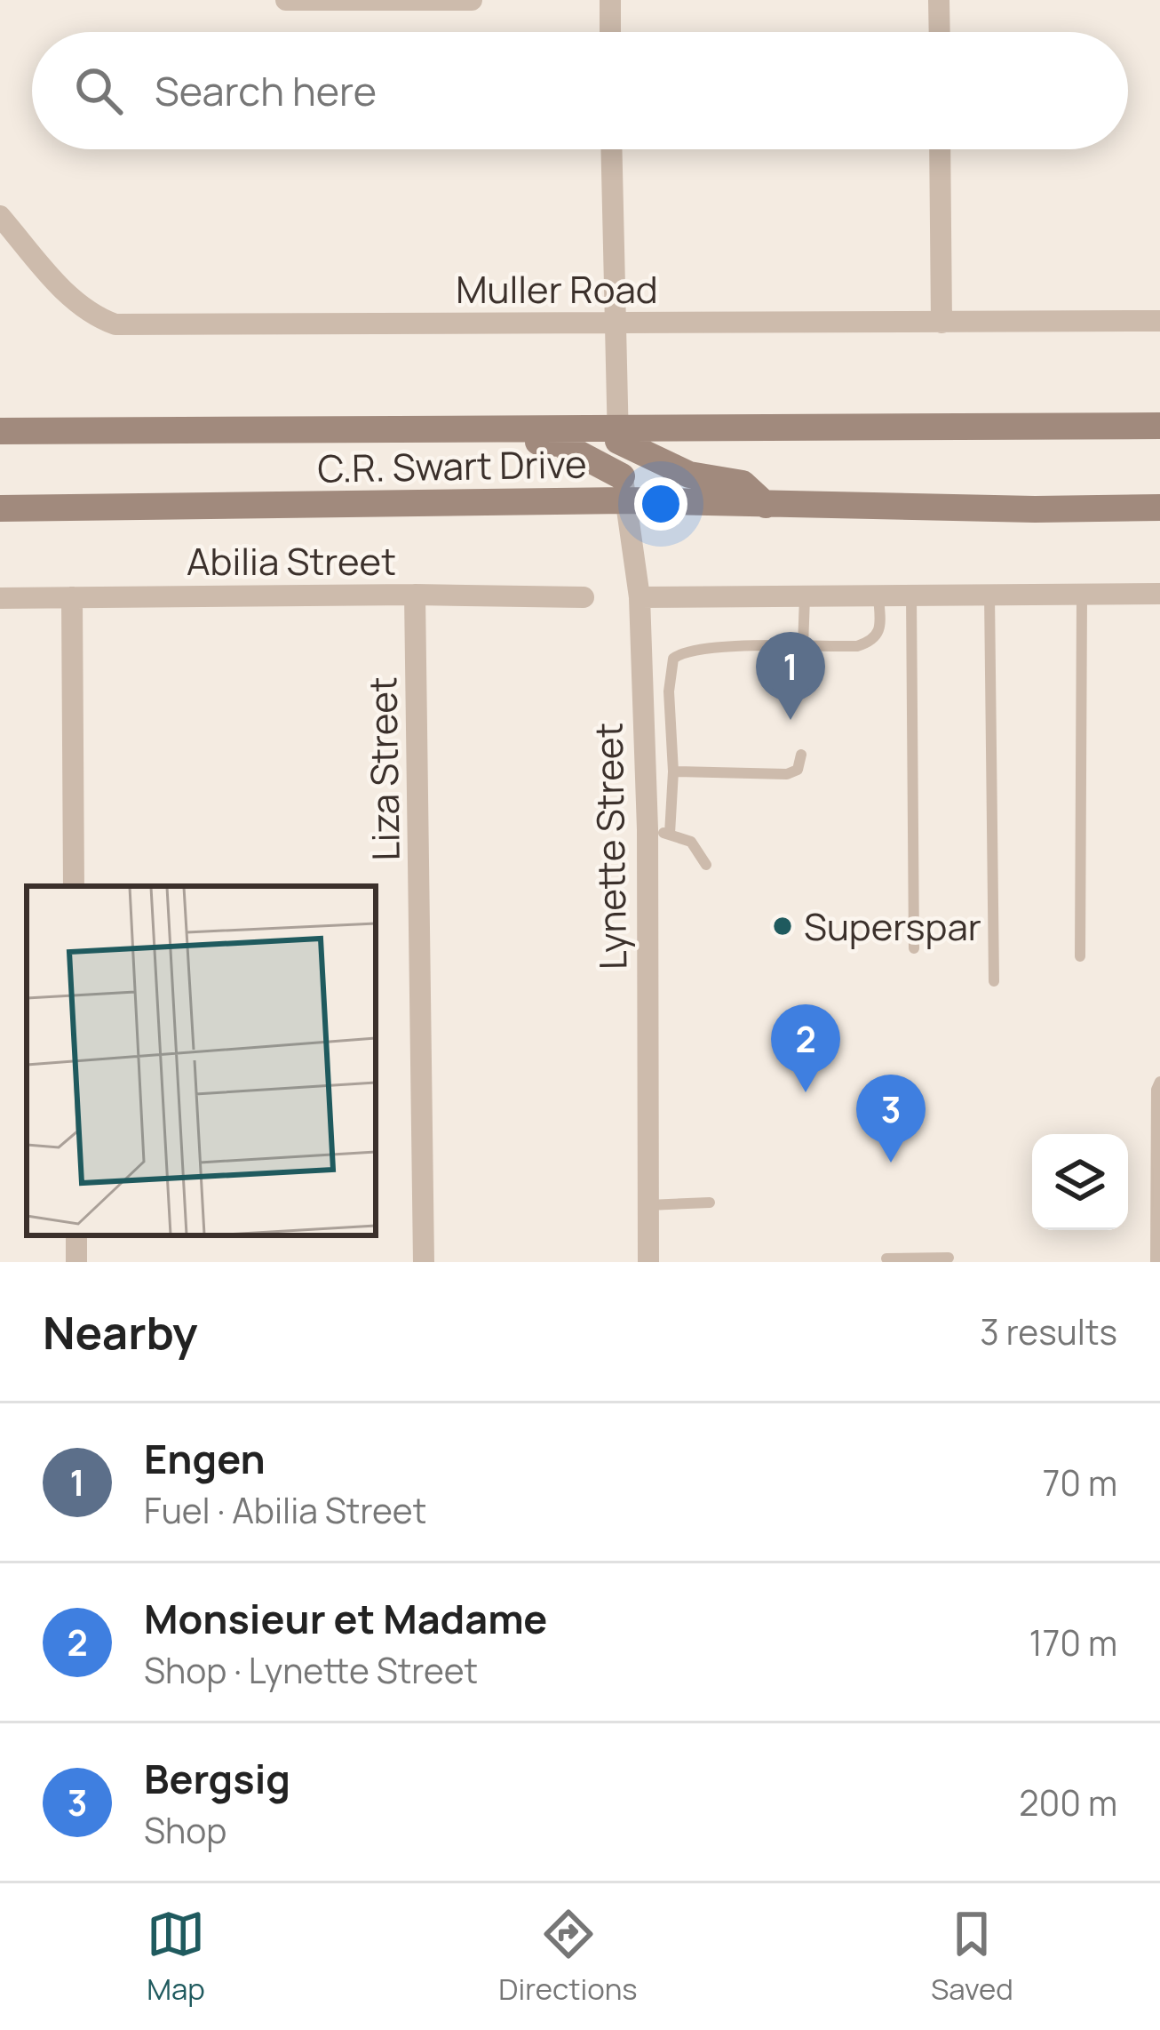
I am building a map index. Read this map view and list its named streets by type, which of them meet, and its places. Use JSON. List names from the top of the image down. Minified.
{"streets":{"main road":["C.R. Swart Drive"],"street":["Muller Road","Abilia Street","Liza Street","Lynette Street"]},"crossings":[["Muller Road","Lynette Street"],["C.R. Swart Drive","Lynette Street"],["Abilia Street","Liza Street"]],"places":["Superspar"],"page":{"search":"Search here","pins":["1","2","3"],"heading":["Nearby","3 results"],"list":[{"mark":"1","name":"Engen","note":"Fuel · Abilia Street","value":"70 m"},{"mark":"2","name":"Monsieur et Madame","note":"Shop · Lynette Street","value":"170 m"},{"mark":"3","name":"Bergsig","note":"Shop","value":"200 m"}],"nav":["Map","Directions","Saved"]}}
